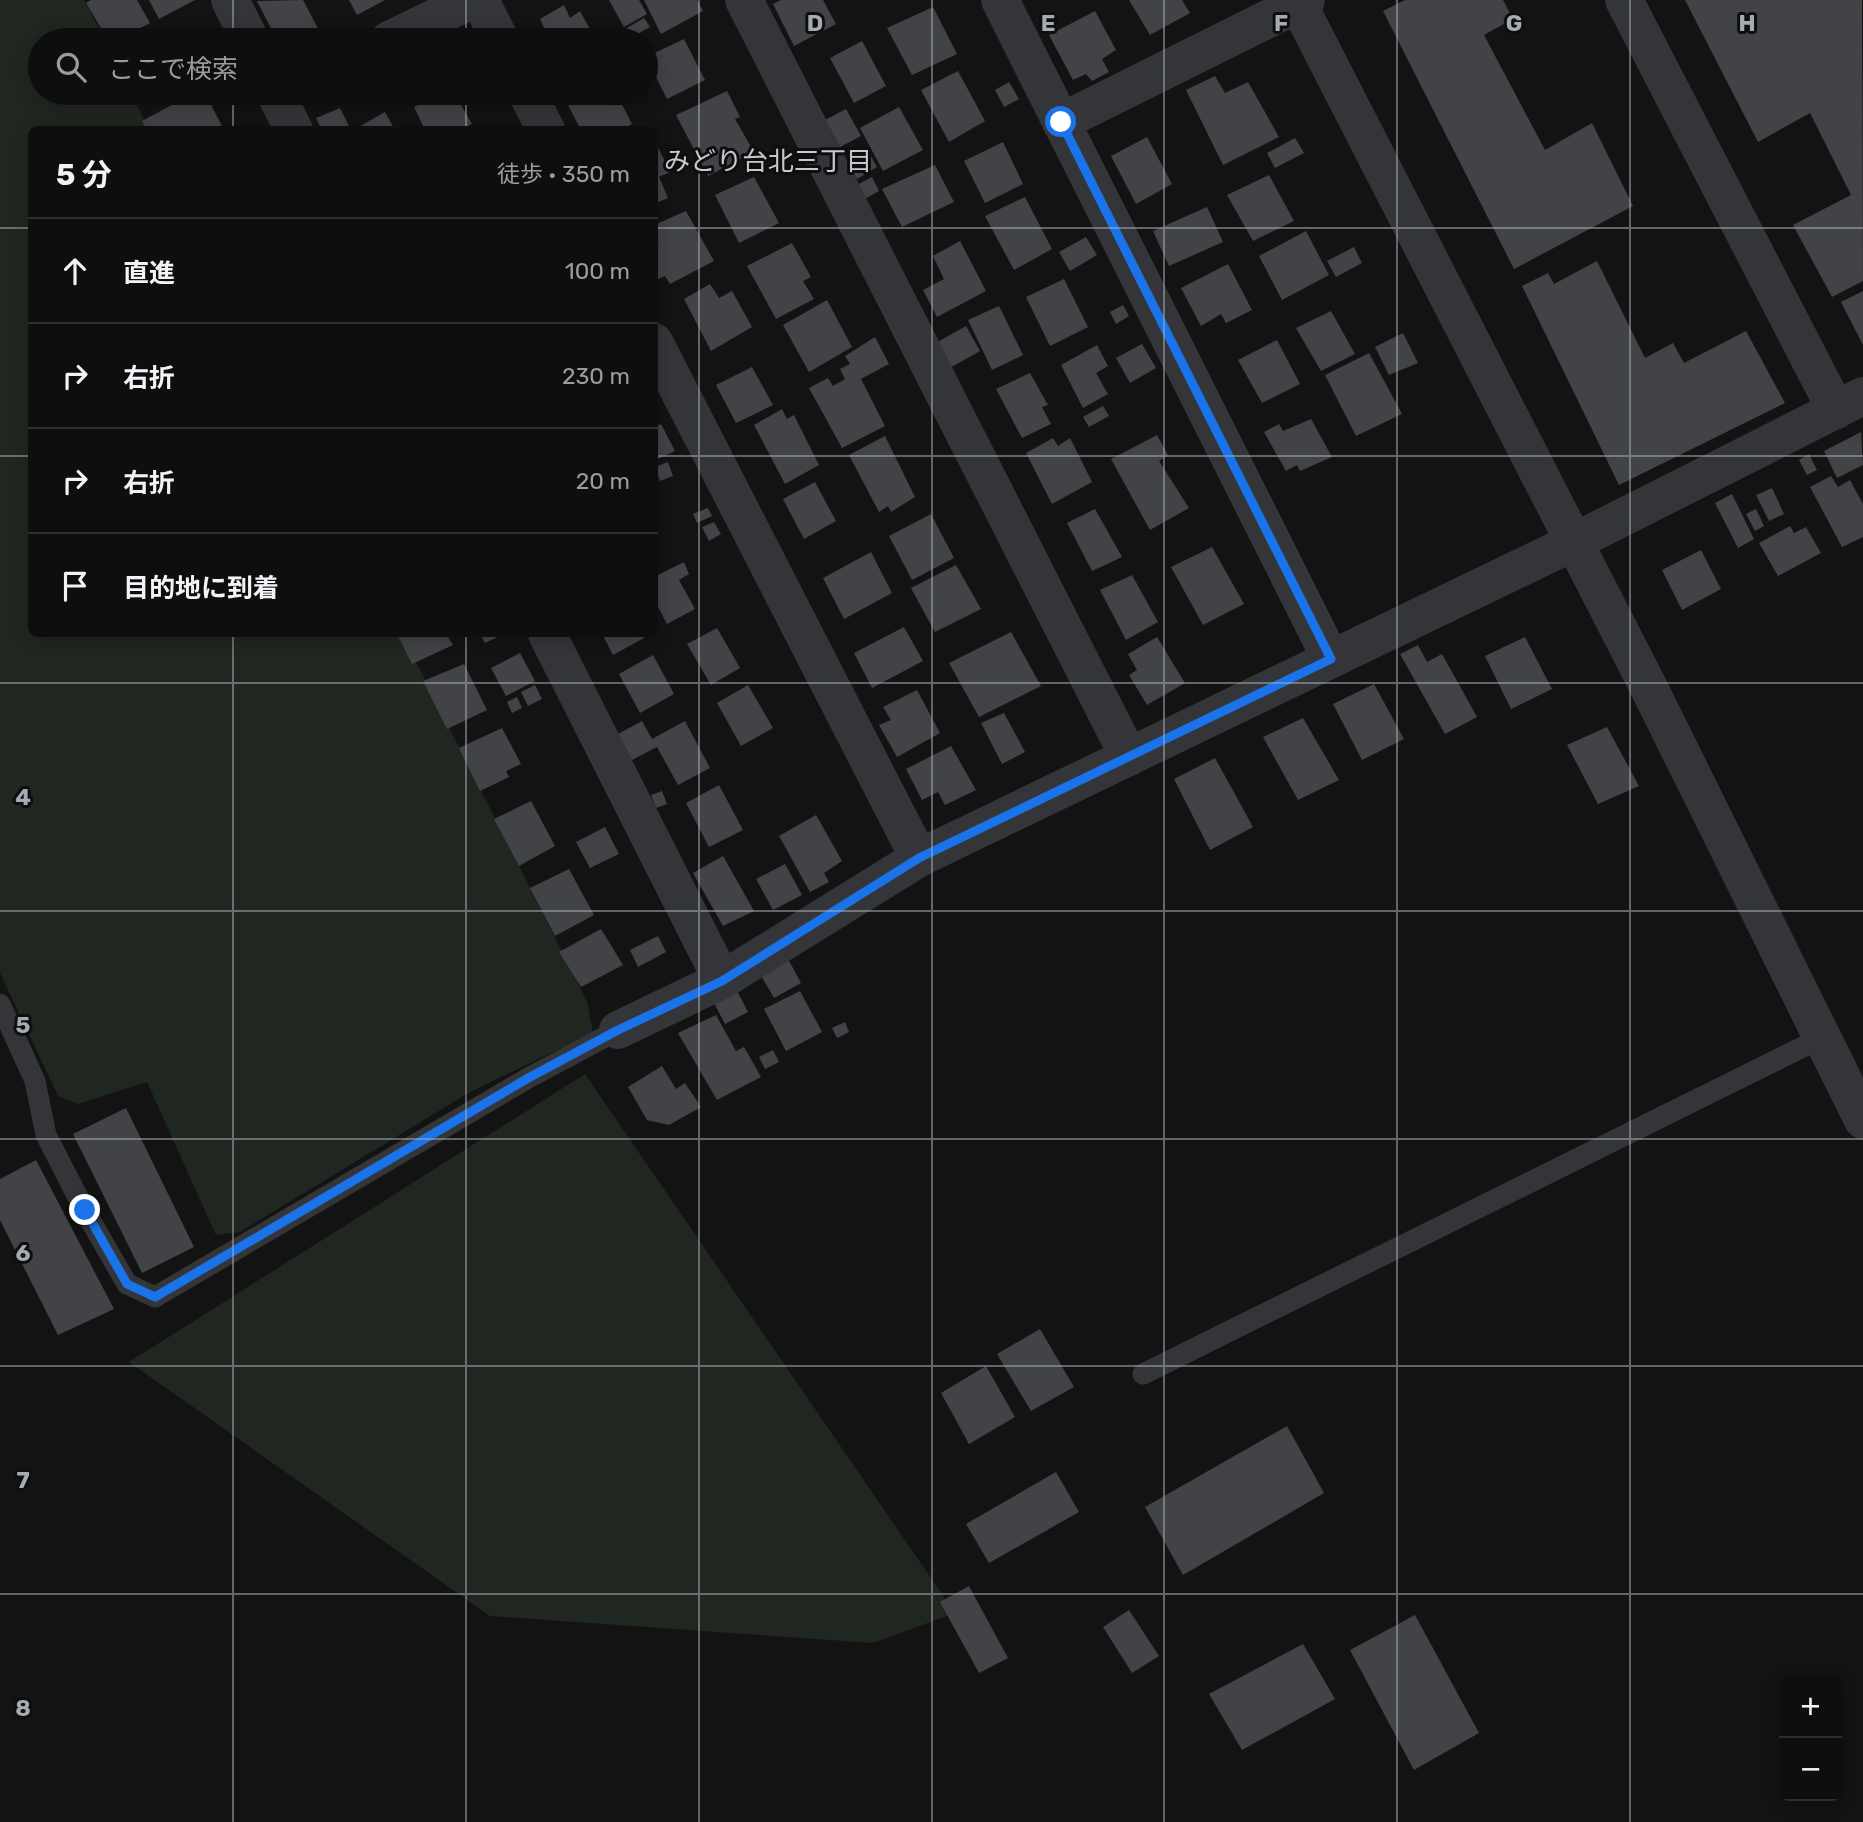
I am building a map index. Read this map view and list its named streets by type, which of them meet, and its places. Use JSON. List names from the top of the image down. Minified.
{"districts":["みどり台北三丁目"],"page":{"search":"ここで検索","heading":["5 分","徒歩 · 350 m"],"list":[["直進","100 m"],["右折","230 m"],["右折","20 m"],"目的地に到着"],"map_buttons":["+","−"]},"grid":{"columns":["D","E","F","G","H"],"rows":["4","5","6","7","8"]}}
